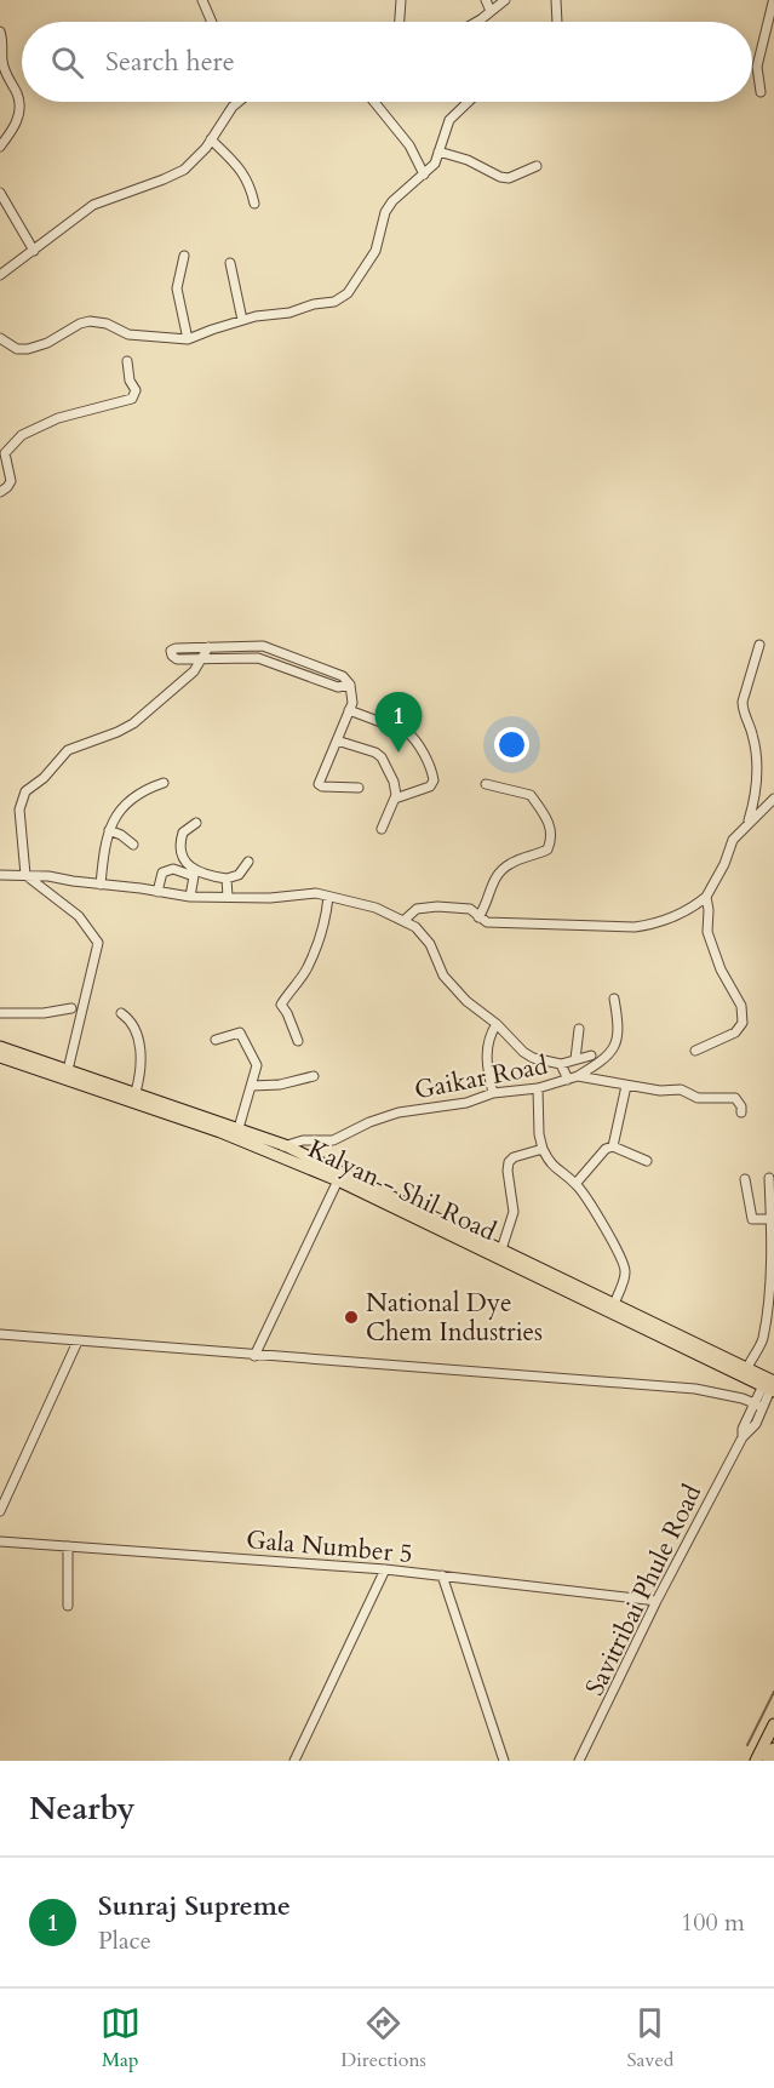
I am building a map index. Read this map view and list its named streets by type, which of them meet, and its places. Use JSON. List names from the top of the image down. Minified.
{"streets":{"main road":["Kalyan - Shil Road"],"street":["Gaikar Road","Gala Number 5","Savitribai Phule Road"]},"crossings":[["Gaikar Road","Kalyan - Shil Road"],["Kalyan - Shil Road","Savitribai Phule Road"],["Gala Number 5","Savitribai Phule Road"]],"places":["National Dye Chem Industries"],"page":{"search":"Search here","pins":"1","heading":"Nearby","list":[{"mark":"1","name":"Sunraj Supreme","note":"Place","value":"100 m"}],"nav":["Map","Directions","Saved"]}}
